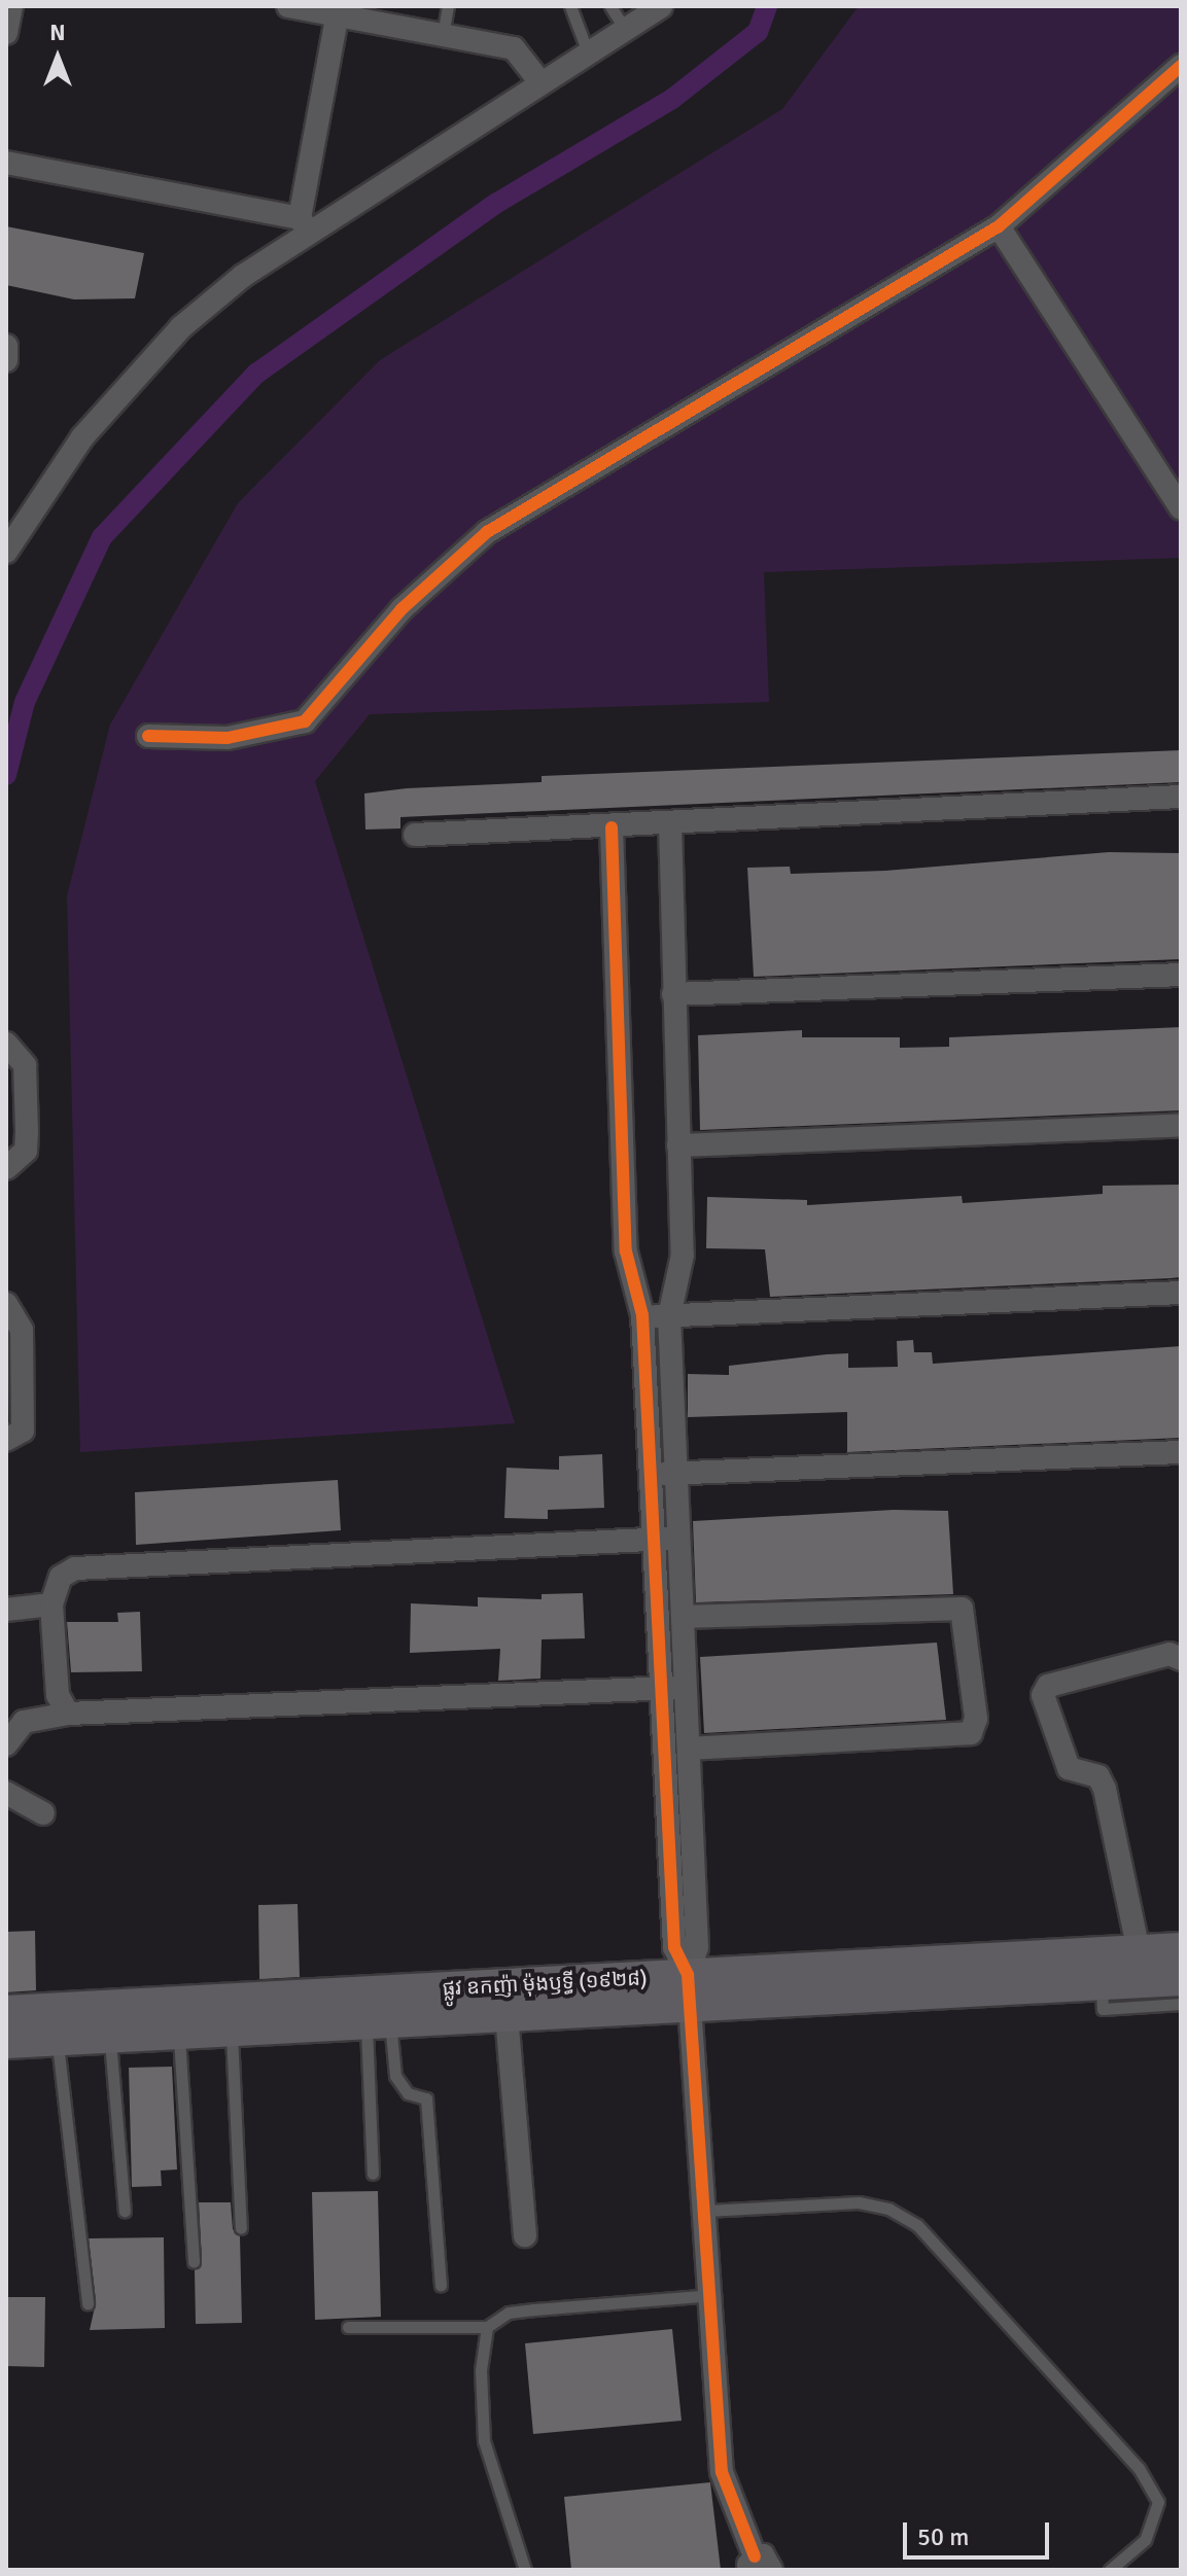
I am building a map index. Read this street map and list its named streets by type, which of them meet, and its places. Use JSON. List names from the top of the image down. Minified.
{"streets":{"main road":["ផ្លូវ ឧកញ៉ា ម៉ុងឫទ្ធី (១៩២៨)"]},"scale_bar":"50 m","north":"top"}
